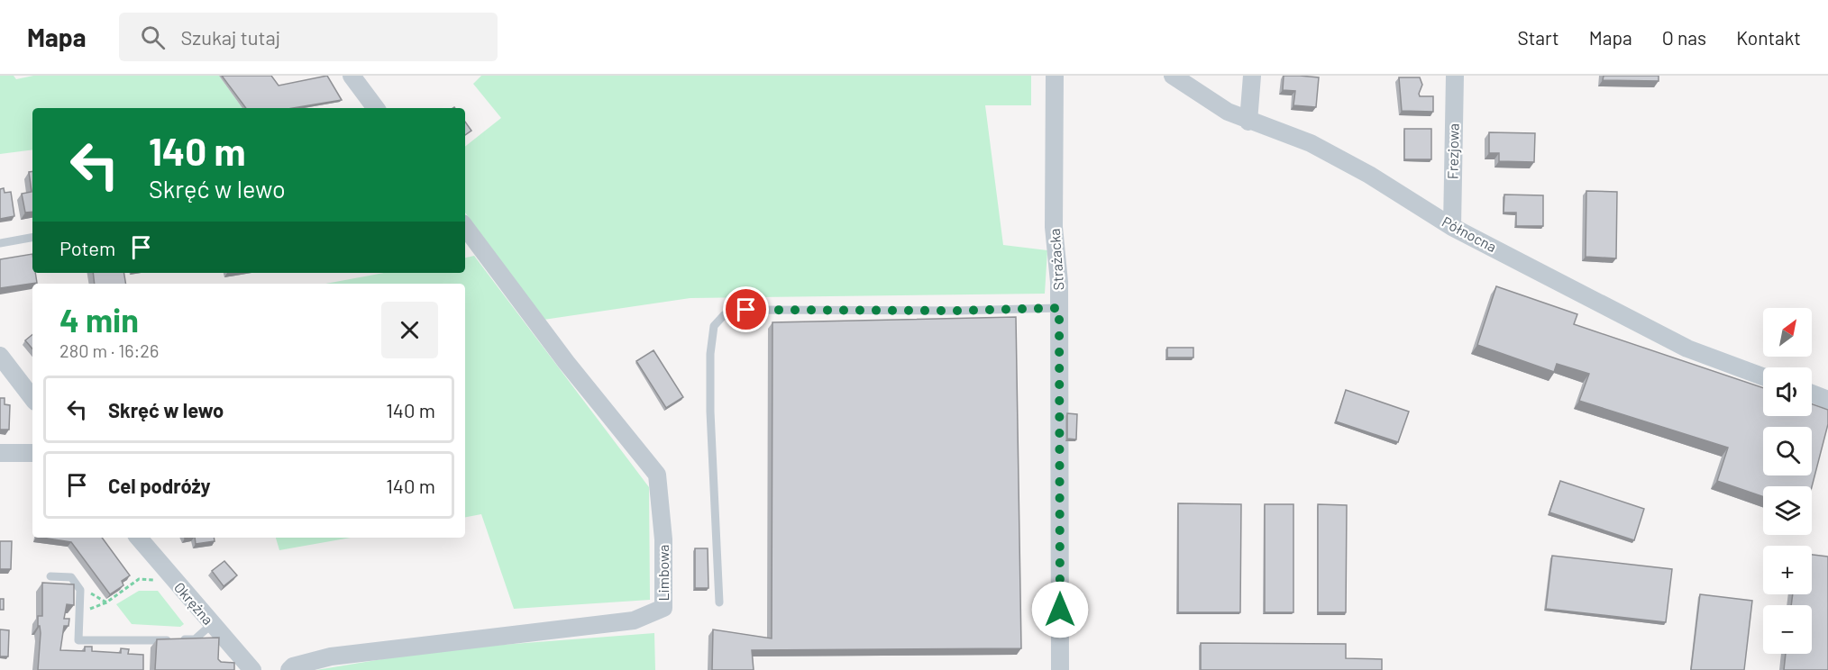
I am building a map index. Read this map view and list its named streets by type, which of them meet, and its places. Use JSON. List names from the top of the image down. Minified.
{"streets":{"street":["Frezjowa","Północna","Strażacka","Limbowa","Okrężna"]},"crossings":[["Frezjowa","Północna"]],"north":"top right","page":{"header":"Mapa","search":"Szukaj tutaj","nav":["Start","Mapa","O nas","Kontakt"],"turn":["140 m","Skręć w lewo"],"then":"Potem","heading":["4 min","280 m · 16:26"],"map_buttons":["+","−"],"list":[{"name":"Skręć w lewo","value":"140 m"},{"name":"Cel podróży","value":"140 m"}]}}
